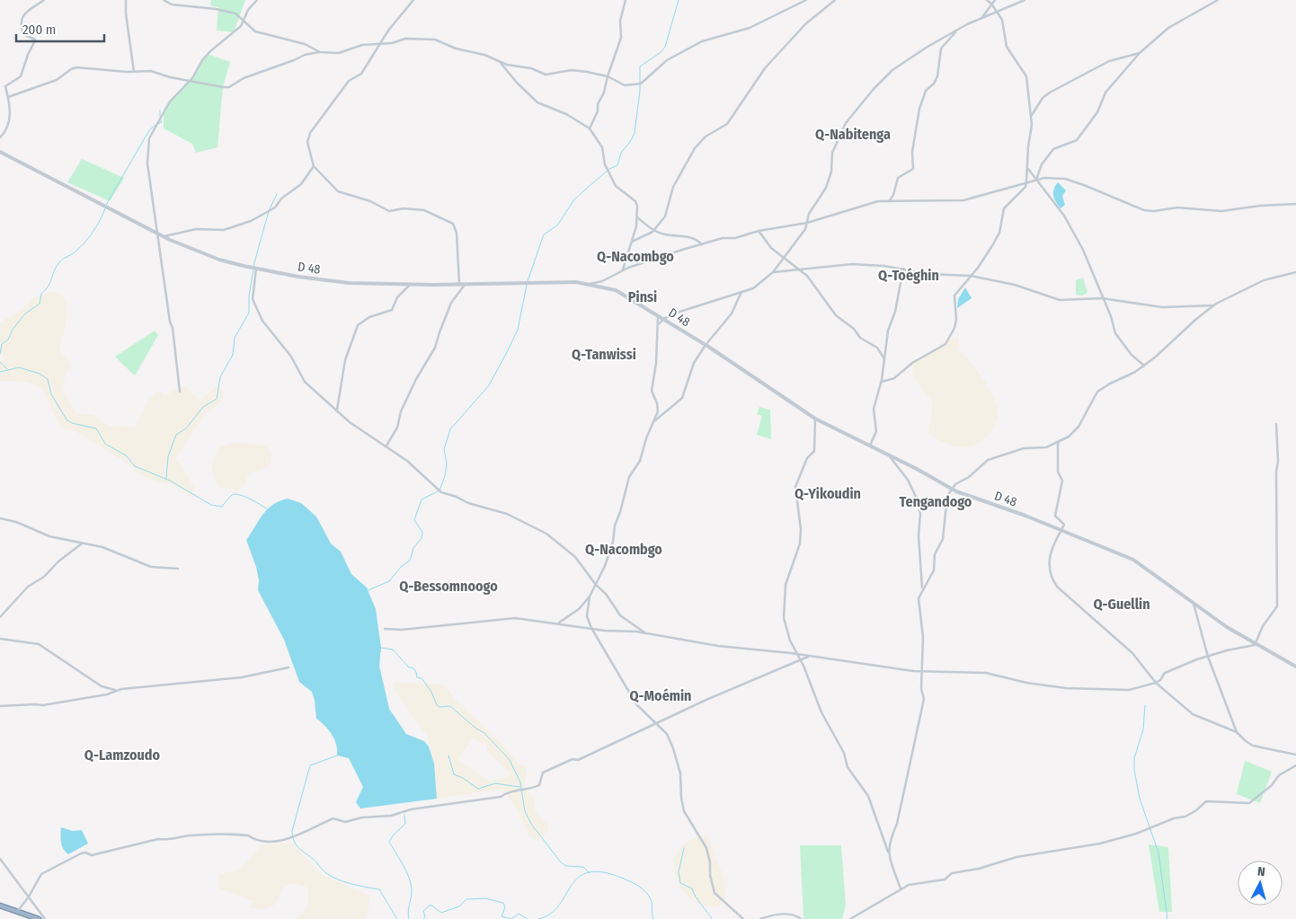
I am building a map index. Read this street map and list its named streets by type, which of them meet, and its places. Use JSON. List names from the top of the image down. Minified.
{"streets":{"street":["D 48"]},"districts":["Q-Nabitenga","Q-Nacombgo","Q-Toéghin","Pinsi","Q-Tanwissi","Q-Yikoudin","Tengandogo","Q-Nacombgo","Q-Bessomnoogo","Q-Guellin","Q-Moémin","Q-Lamzoudo"],"scale_bar":"200 m","north":"top"}
